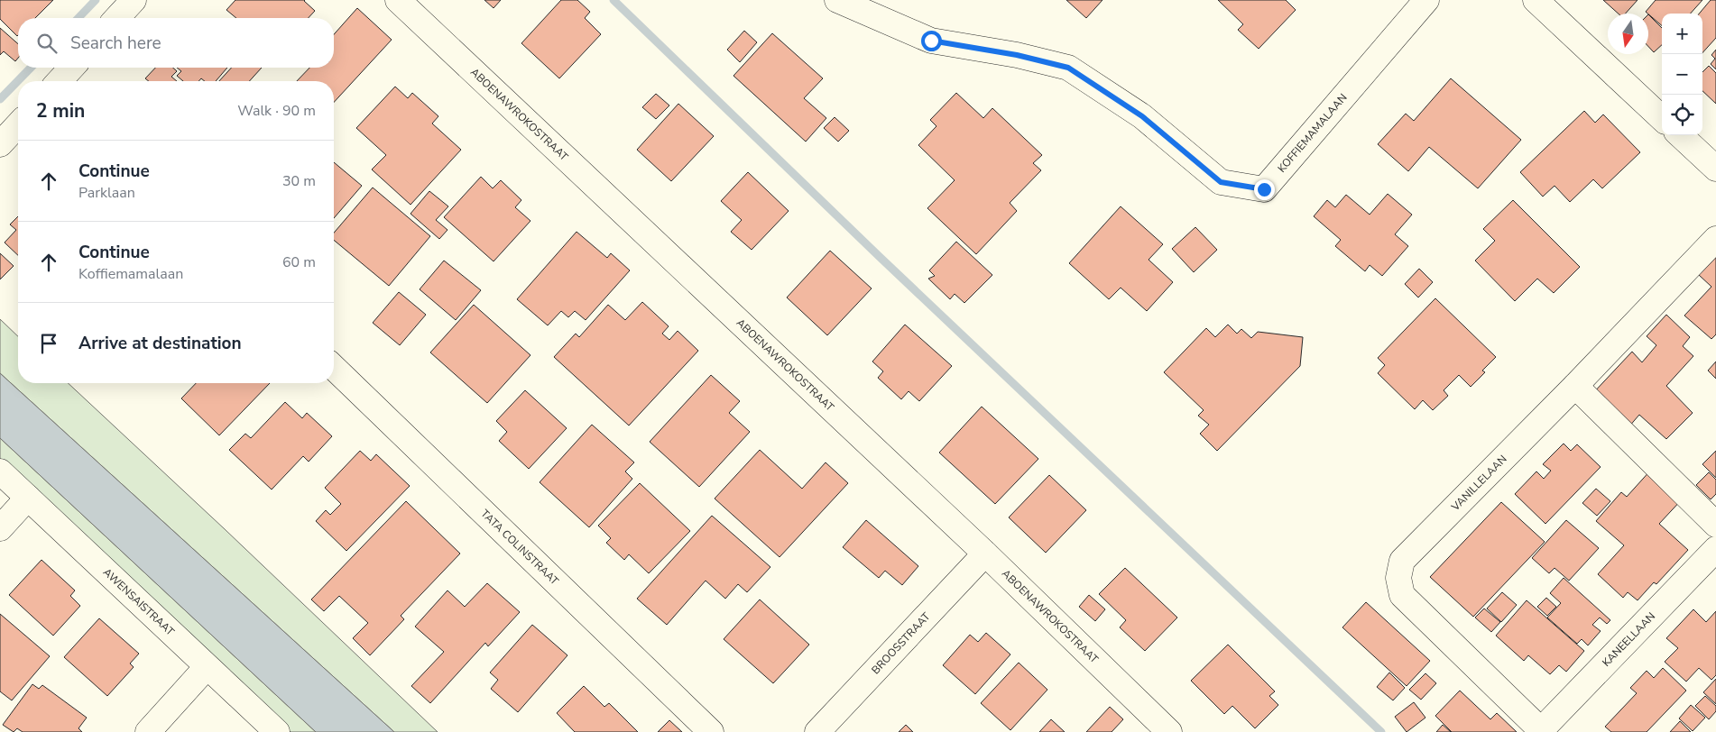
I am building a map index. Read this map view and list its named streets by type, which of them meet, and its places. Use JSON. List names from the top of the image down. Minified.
{"streets":{"street":["ABOENAWROKOSTRAAT","KOFFIEMAMALAAN","VANILLELAAN","TATA COLINSTRAAT","AWENSAISTRAAT","KANEELLAAN","BROOSSTRAAT"]},"crossings":[["ABOENAWROKOSTRAAT","BROOSSTRAAT"],["VANILLELAAN","KANEELLAAN"]],"north":"bottom","page":{"map_buttons":["+","−"],"search":"Search here","heading":["2 min","Walk · 90 m"],"list":[["Continue","Parklaan","30 m"],["Continue","Koffiemamalaan","60 m"],"Arrive at destination"]}}
